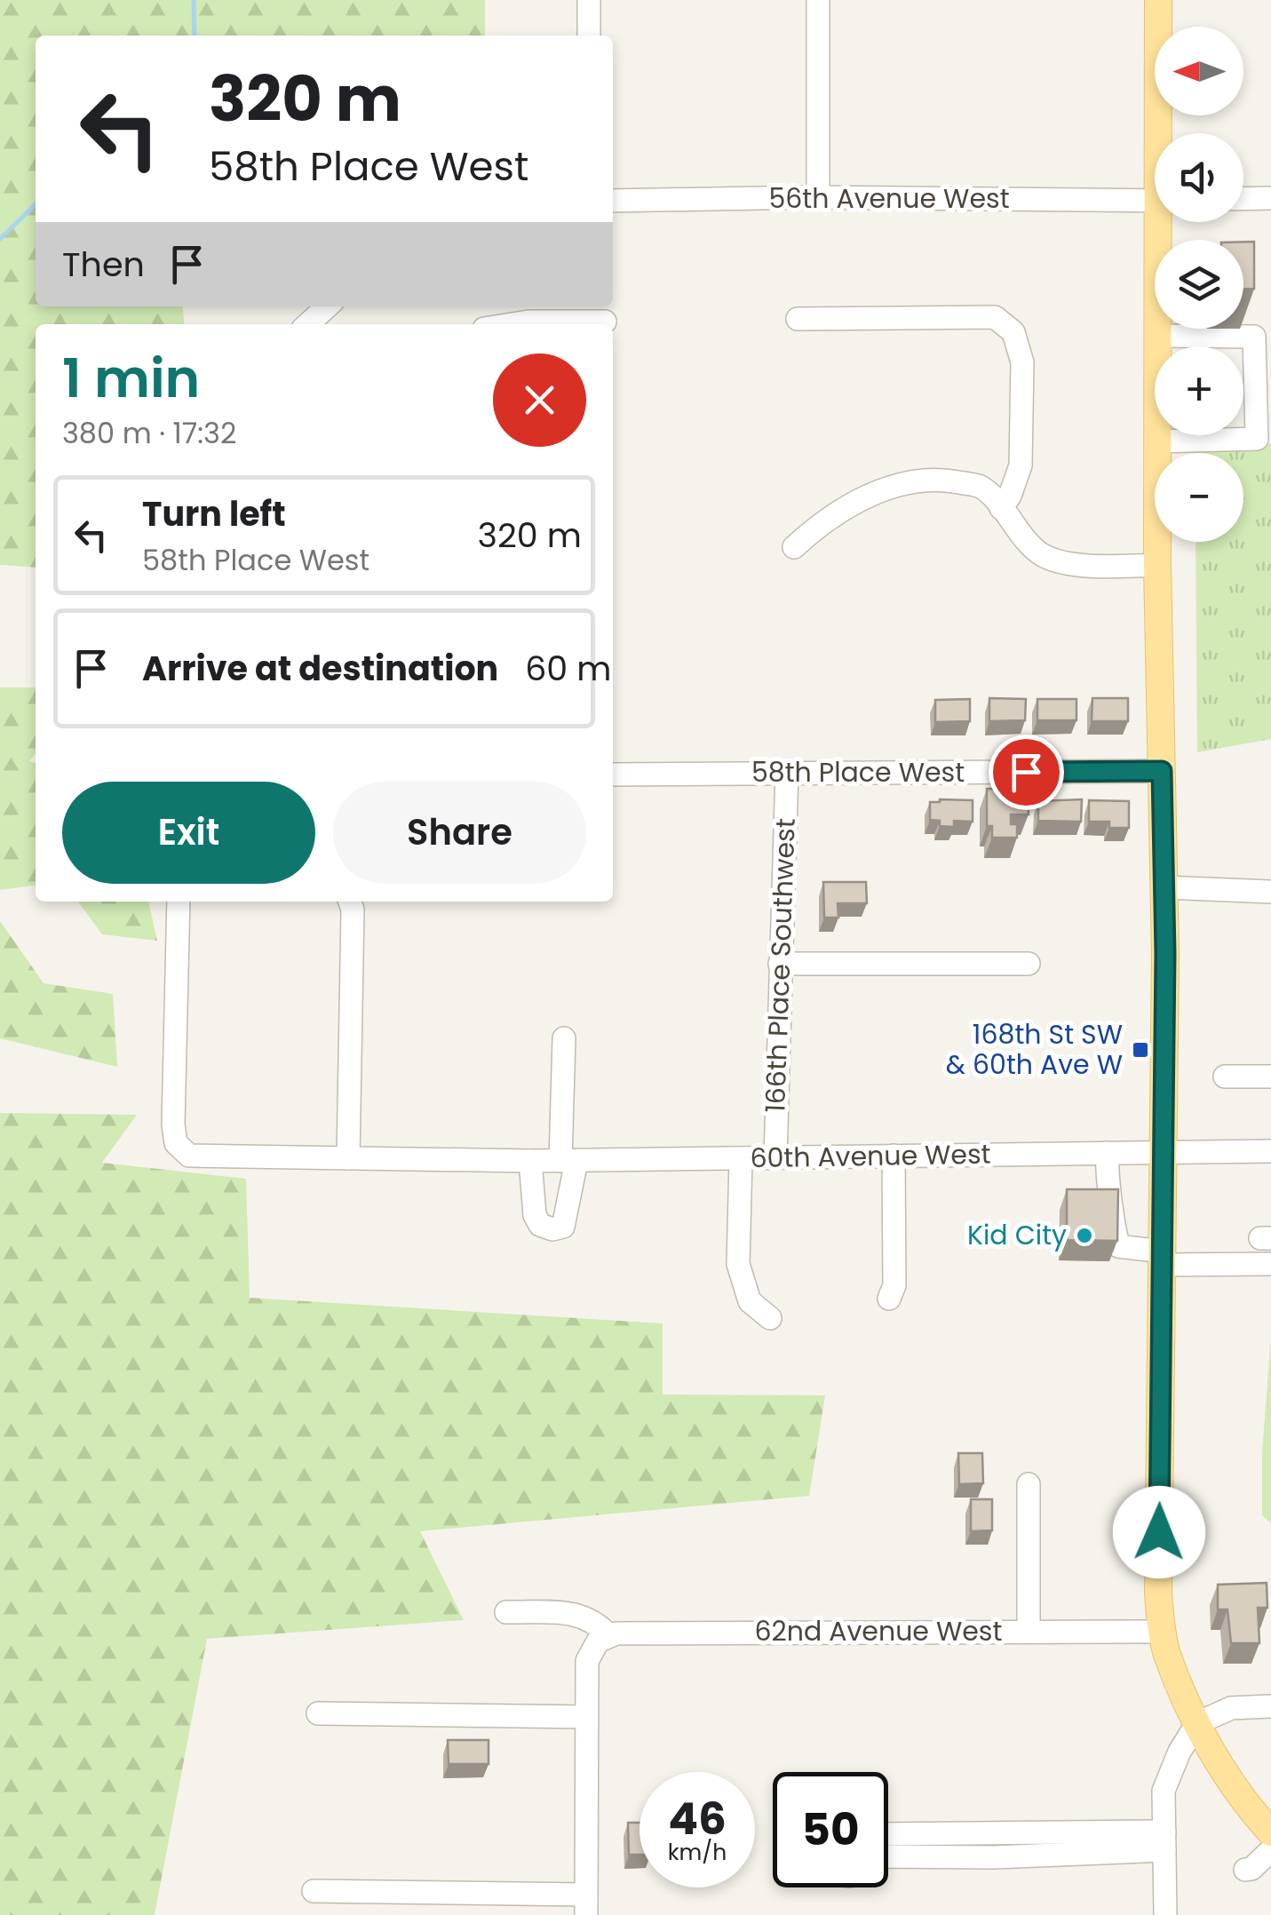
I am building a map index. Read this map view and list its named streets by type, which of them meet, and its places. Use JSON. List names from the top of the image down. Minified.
{"streets":{"street":["56th Avenue West","58th Place West","166th Place Southwest","60th Avenue West","62nd Avenue West"]},"crossings":[["58th Place West","166th Place Southwest"],["166th Place Southwest","60th Avenue West"]],"places":{"transit":["168th St SW & 60th Ave W"],"other":["Kid City"]},"north":"left","page":{"map_buttons":["+","−"],"turn":["320 m","58th Place West"],"then":"Then","heading":["1 min","380 m · 17:32"],"list":[{"name":"Turn left","note":"58th Place West","value":"320 m"},{"name":"Arrive at destination","value":"60 m"}],"buttons":["Exit","Share"],"speed":"46 km/h","limit":"50"}}
